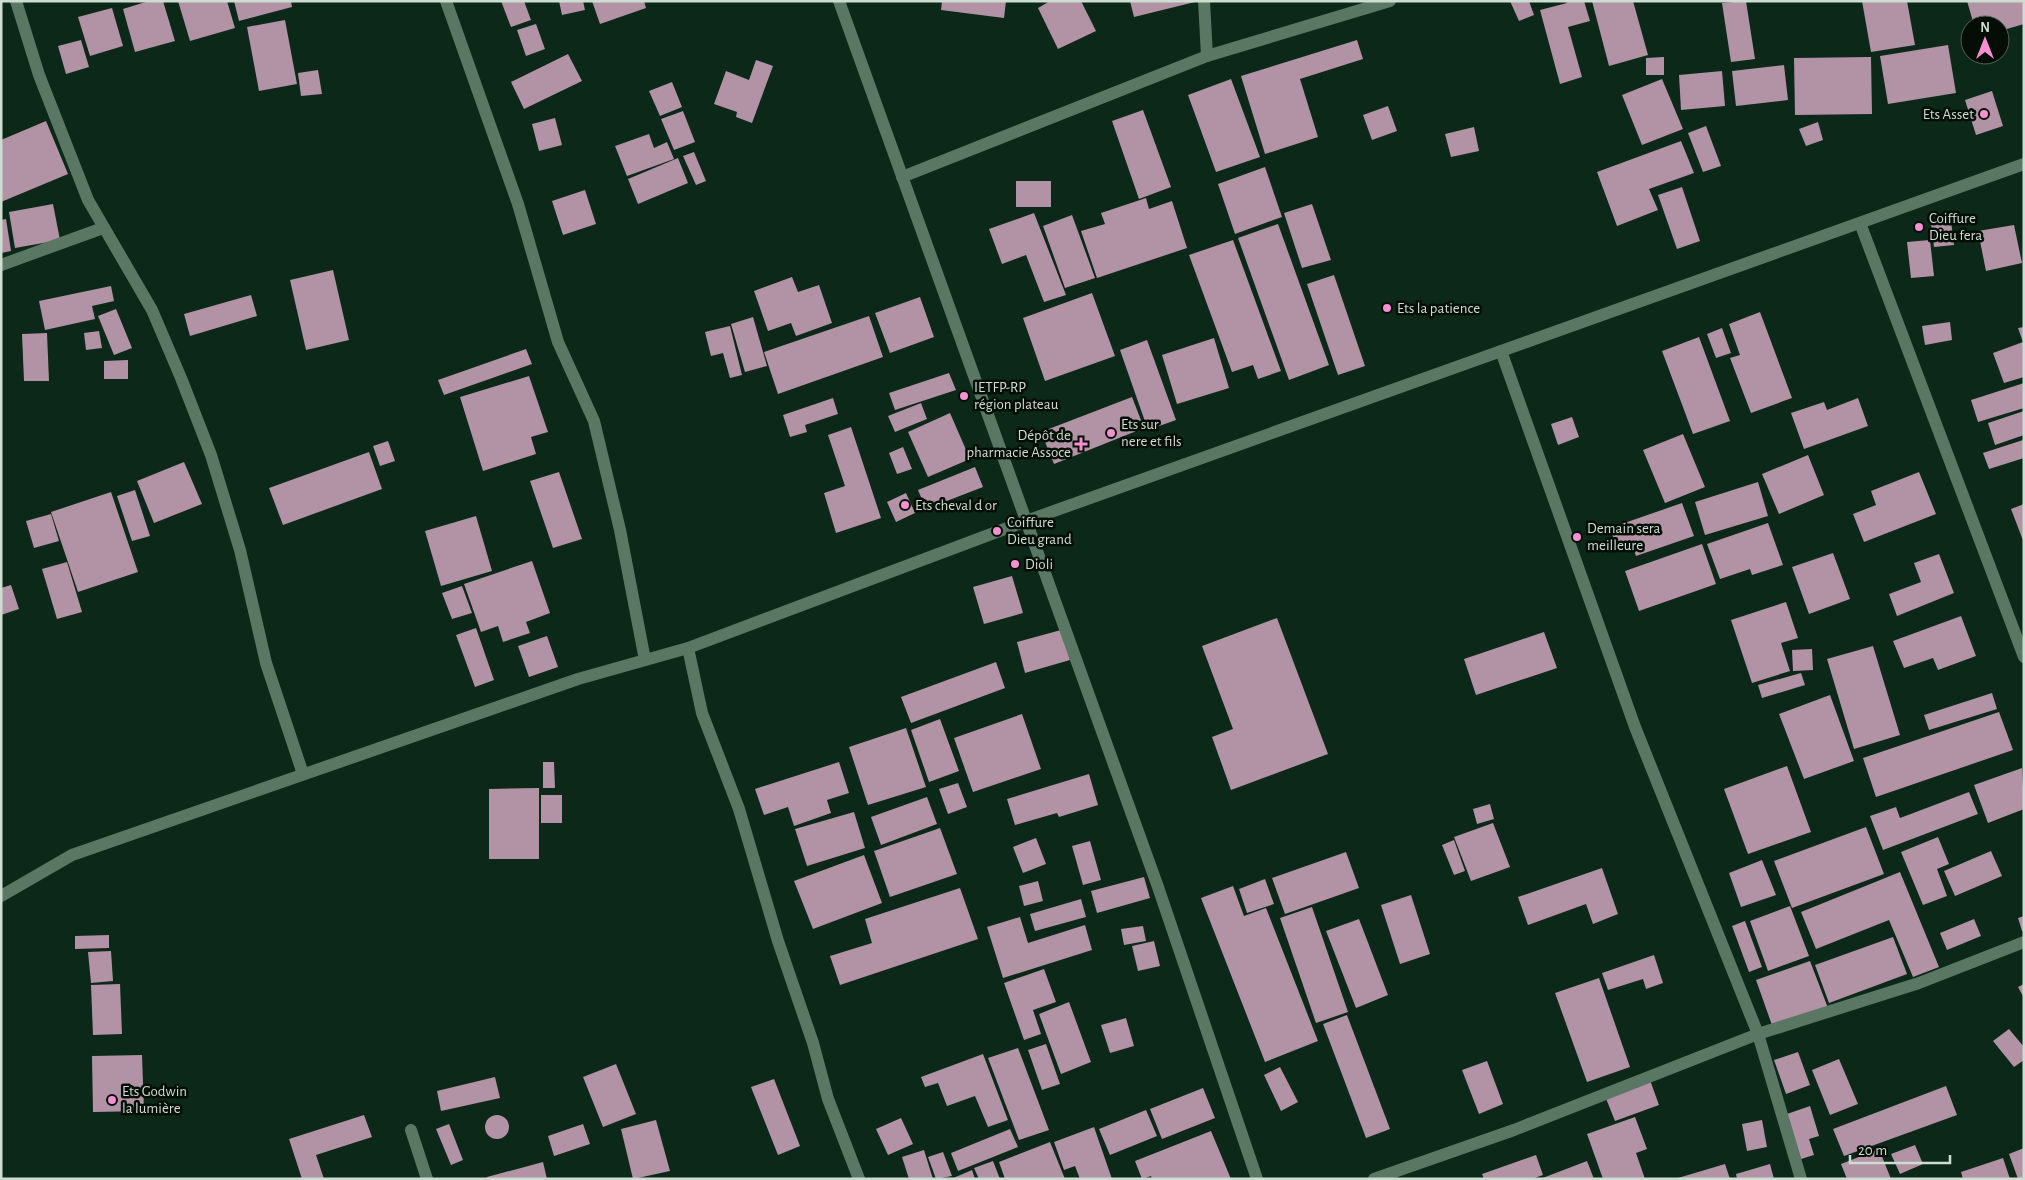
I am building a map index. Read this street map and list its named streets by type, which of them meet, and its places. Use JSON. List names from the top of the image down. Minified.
{"places":{"other":["Ets Asset","Coiffure Dieu fera","Ets la patience","IETFP-RP région plateau","Ets sur nere et fils","Ets cheval d or","Coiffure Dieu grand","Demain sera meilleure","Dioli","Ets Godwin la lumière"],"health":["Dépôt de pharmacie Assoce"]},"scale_bar":"20 m","north":"top"}
